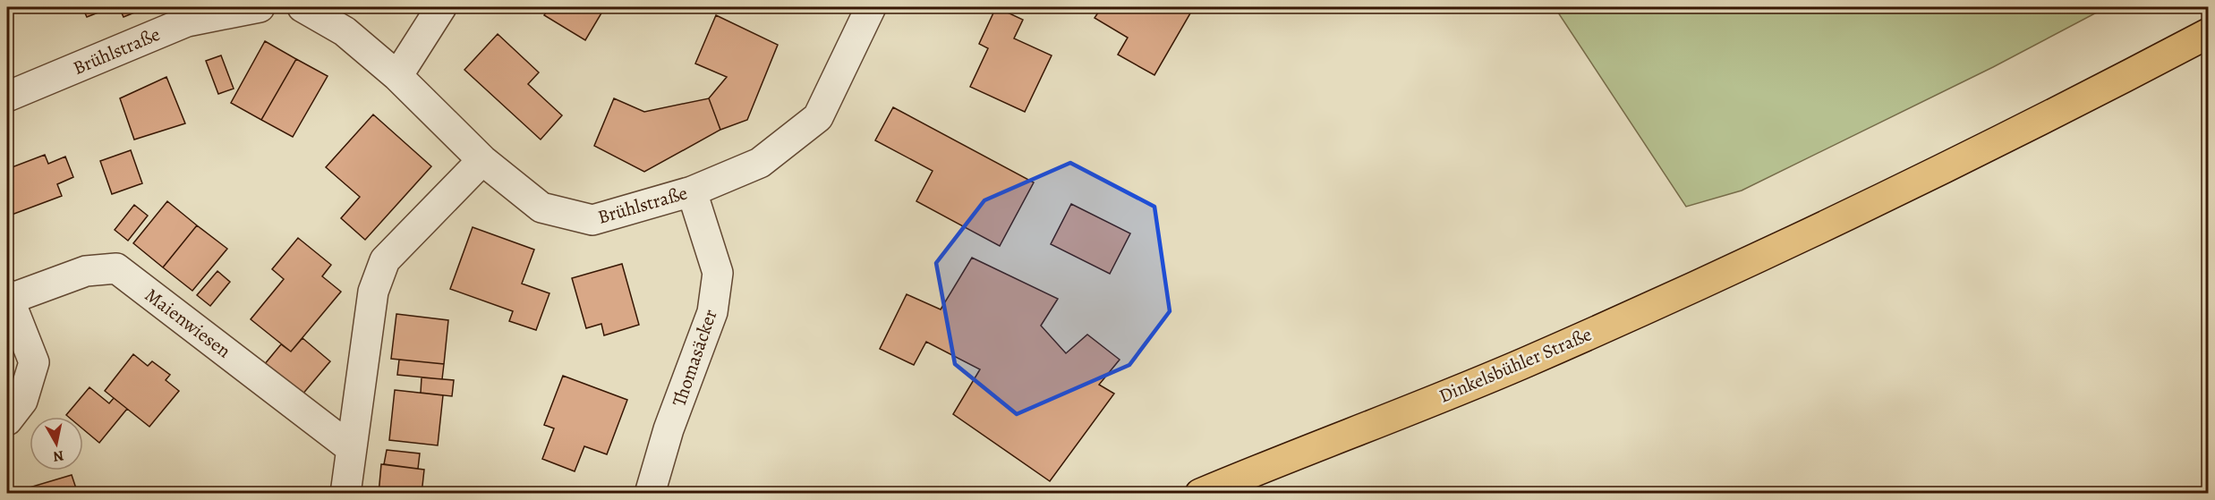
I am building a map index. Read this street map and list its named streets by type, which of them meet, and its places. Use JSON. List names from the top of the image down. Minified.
{"streets":{"main road":["Dinkelsbühler Straße"],"street":["Brühlstraße","Maienwiesen","Thomasäcker"]},"crossings":[["Brühlstraße","Thomasäcker"]],"north":"bottom"}
